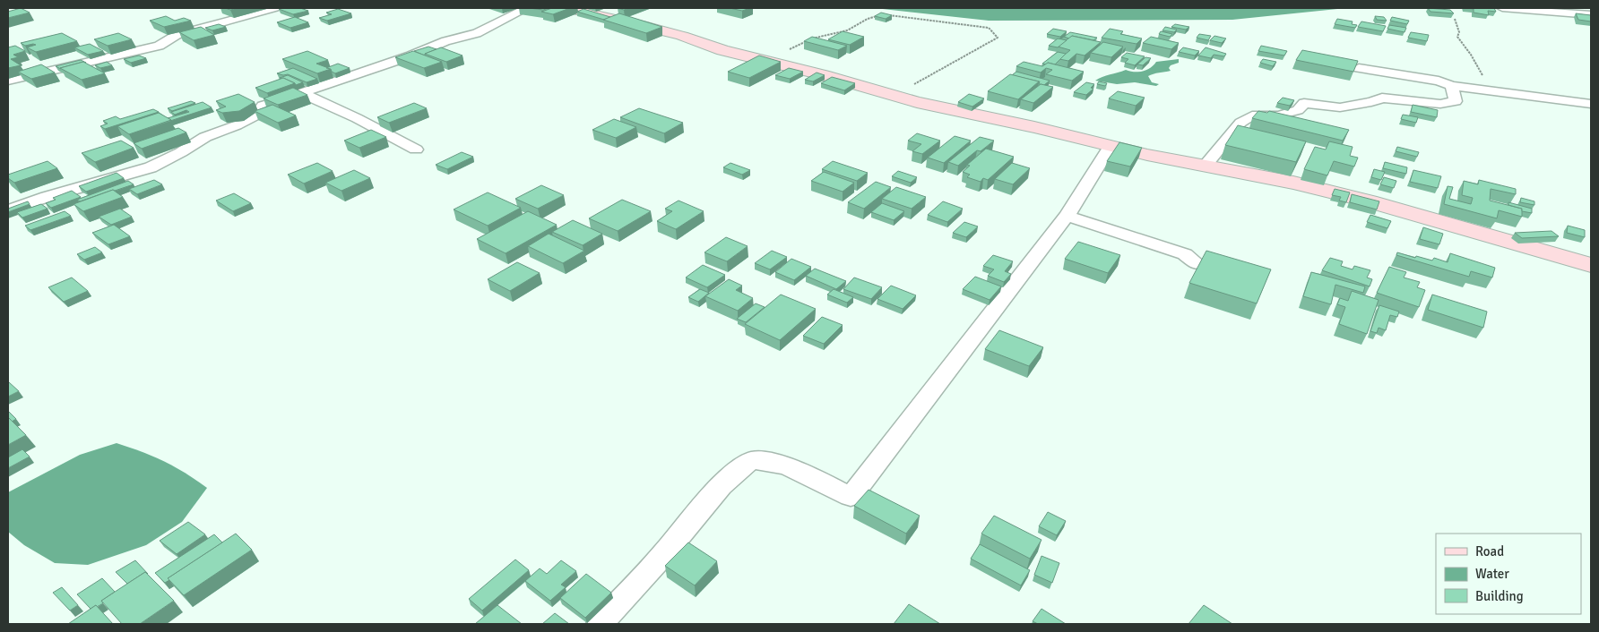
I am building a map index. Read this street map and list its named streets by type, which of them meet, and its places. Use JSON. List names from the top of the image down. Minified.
{"legend":["Road","Water","Building"]}
